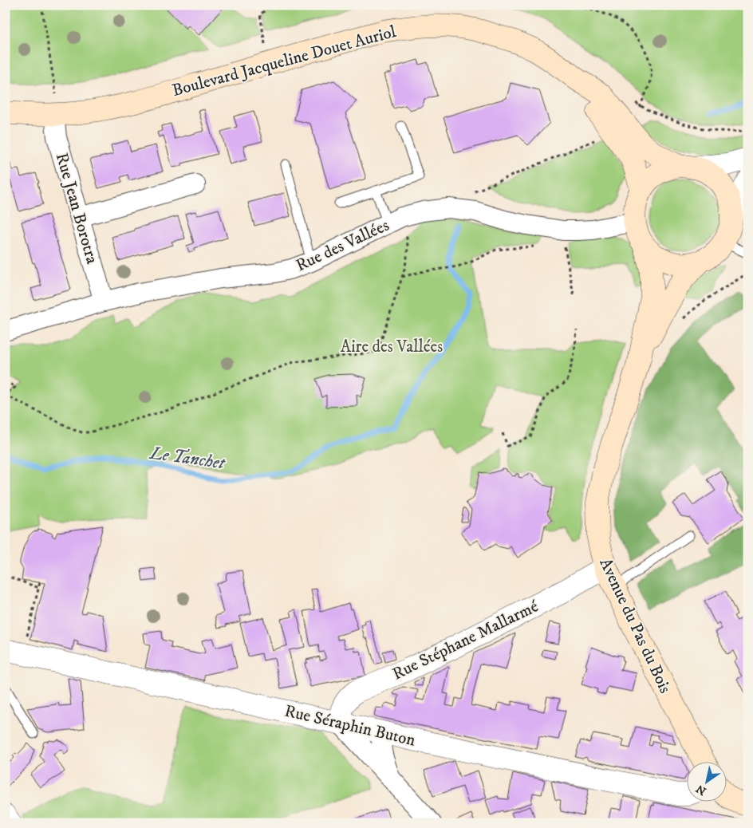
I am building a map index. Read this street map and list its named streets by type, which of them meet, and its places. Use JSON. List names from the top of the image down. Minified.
{"streets":{"main road":["Boulevard Jacqueline Douet Auriol","Avenue du Pas du Bois"],"street":["Rue Jean Borotra","Rue des Vallées","Rue Stéphane Mallarmé","Rue Séraphin Buton"]},"crossings":[["Boulevard Jacqueline Douet Auriol","Rue Jean Borotra"],["Boulevard Jacqueline Douet Auriol","Rue des Vallées"],["Boulevard Jacqueline Douet Auriol","Avenue du Pas du Bois"],["Rue Jean Borotra","Rue des Vallées"],["Rue des Vallées","Avenue du Pas du Bois"],["Avenue du Pas du Bois","Rue Stéphane Mallarmé"],["Rue Stéphane Mallarmé","Rue Séraphin Buton"]],"water":["Le Tanchet"],"parks":["Aire des Vallées"],"north":"bottom left"}
